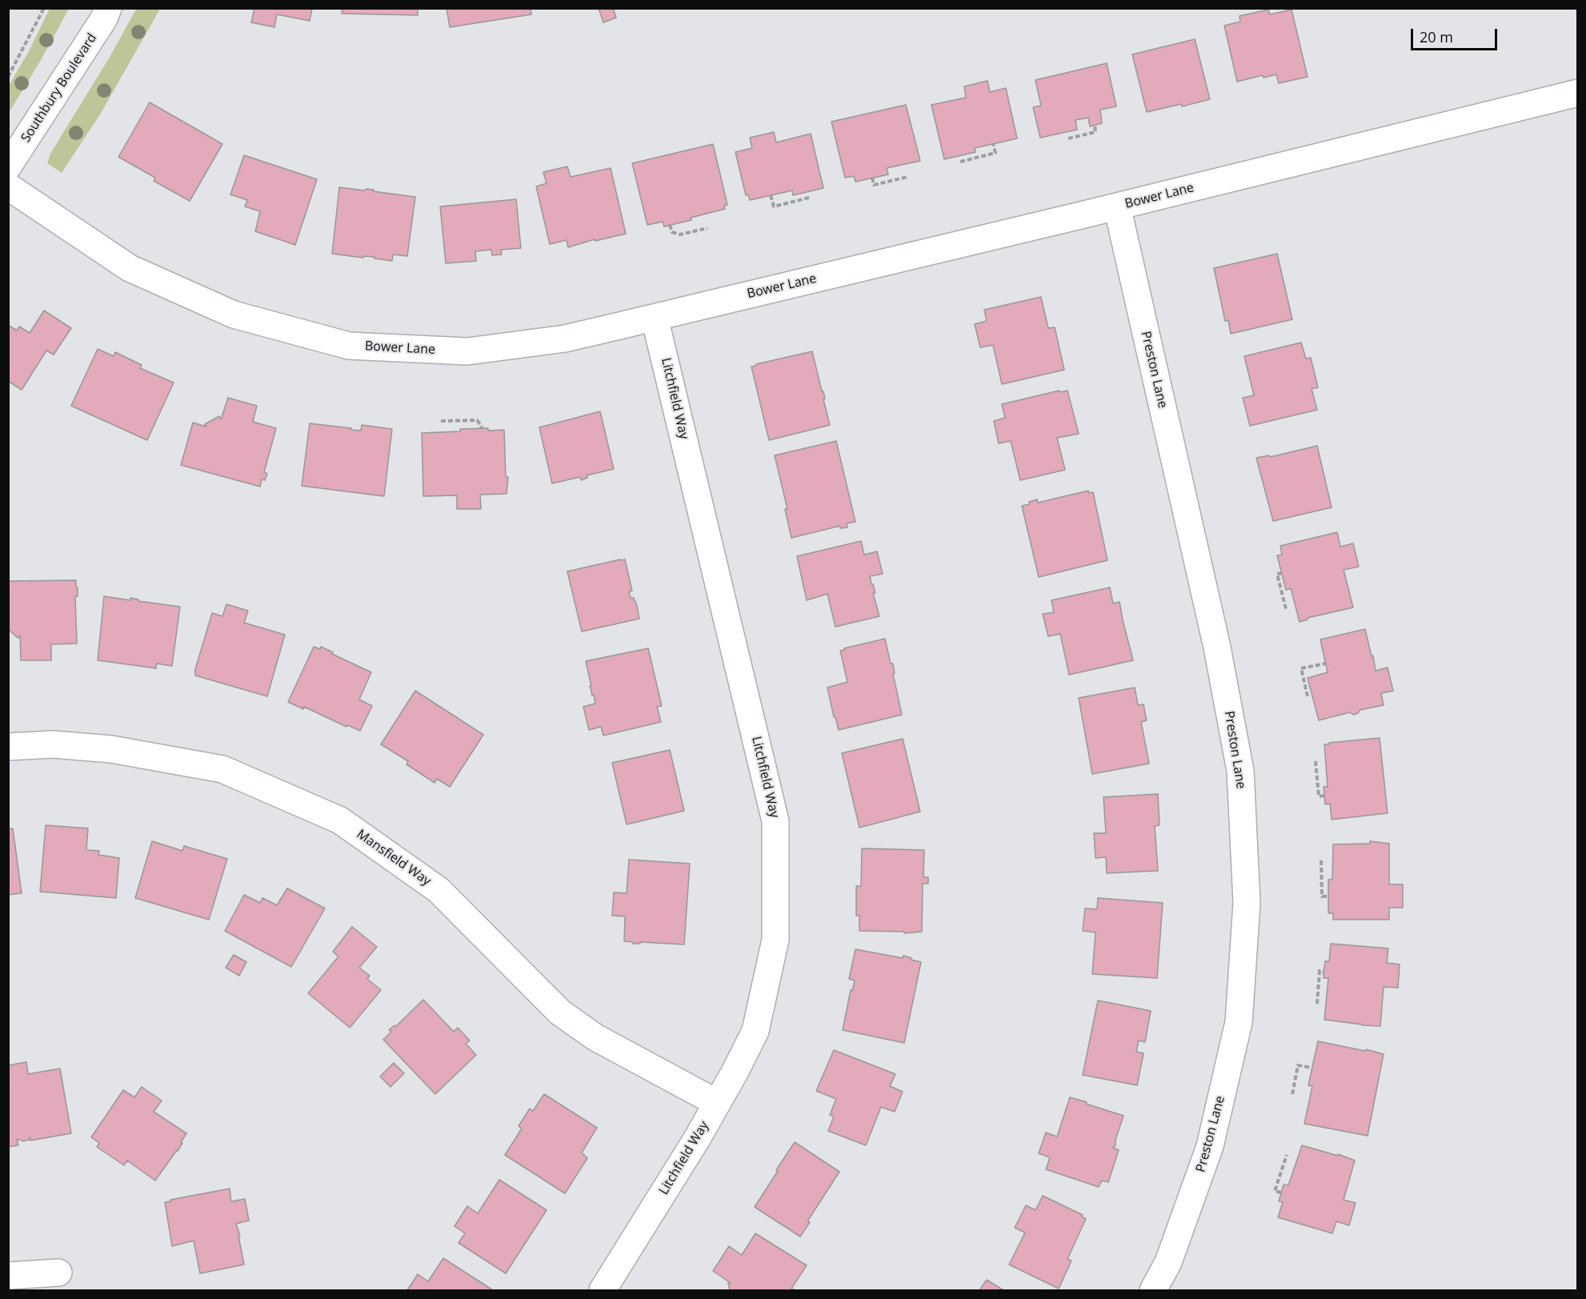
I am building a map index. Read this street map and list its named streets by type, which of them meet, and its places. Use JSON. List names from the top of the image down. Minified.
{"streets":{"street":["Southbury Boulevard","Bower Lane","Preston Lane","Litchfield Way","Mansfield Way"]},"crossings":[["Bower Lane","Preston Lane"],["Bower Lane","Litchfield Way"],["Litchfield Way","Mansfield Way"]],"scale_bar":"20 m"}
